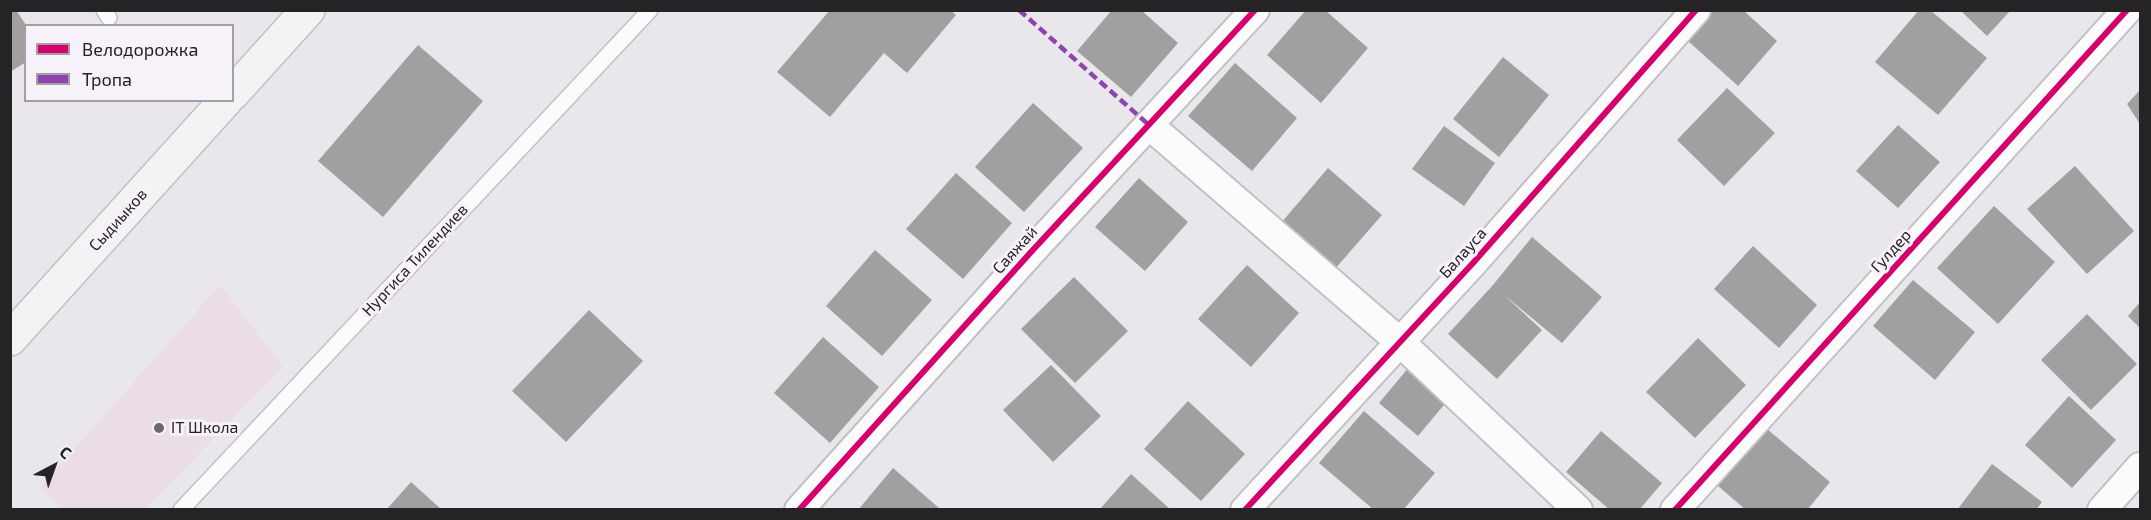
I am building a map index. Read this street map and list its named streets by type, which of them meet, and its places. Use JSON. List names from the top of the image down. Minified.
{"streets":{"street":["Сыдиыков","Саяжай","Гулдер","Балауса"],"lane":["Нургиса Тилендиев"]},"places":["IT Школа"],"legend":["Велодорожка","Тропа"],"north":"top right"}
